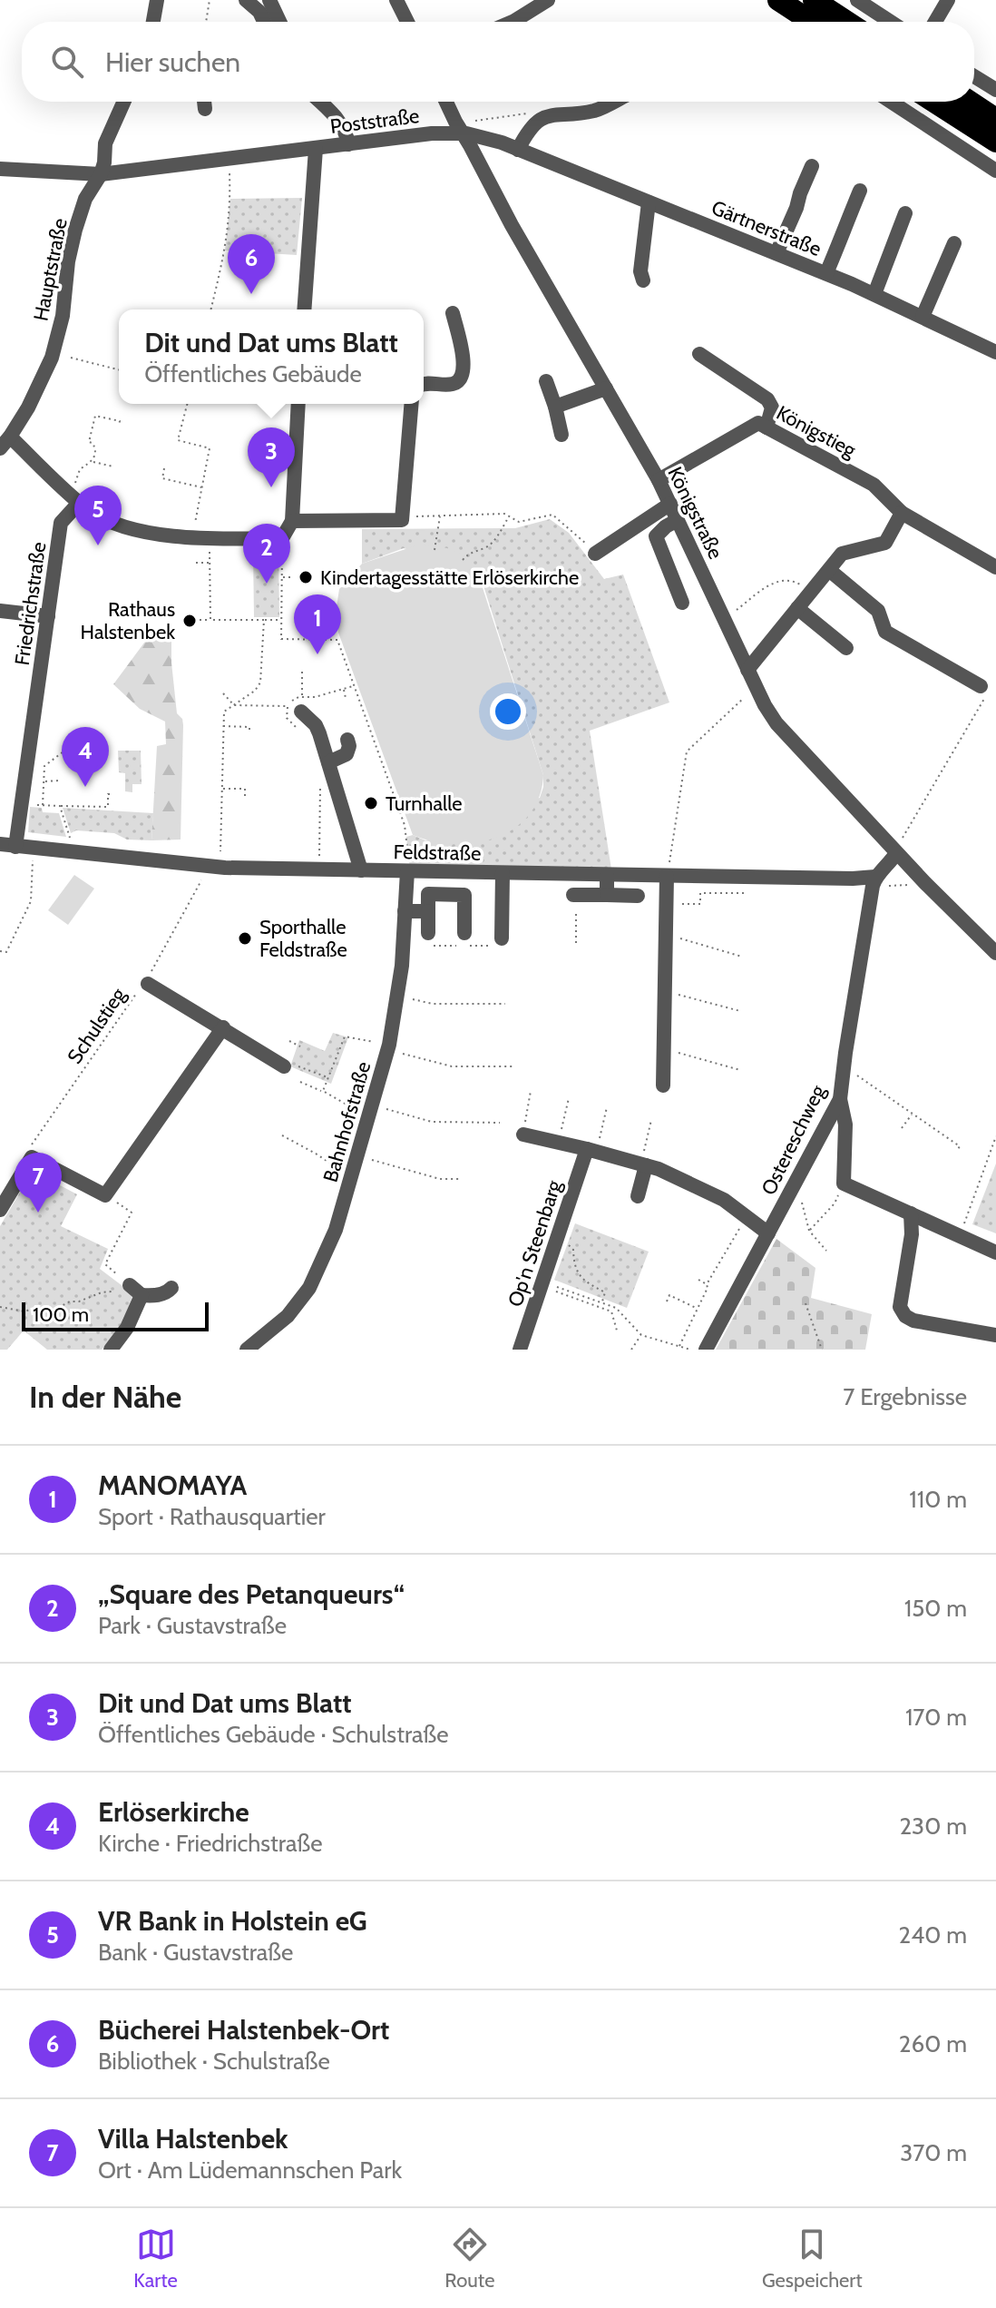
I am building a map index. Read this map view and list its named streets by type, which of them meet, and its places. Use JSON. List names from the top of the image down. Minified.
{"streets":{"street":["Poststraße","Gärtnerstraße","Hauptstraße","Königstieg","Königstraße","Friedrichstraße","Feldstraße","Bahnhofstraße","Ostereschweg","Op'n Steenbarg"],"path":["Schulstieg"]},"crossings":[["Poststraße","Gärtnerstraße"],["Poststraße","Hauptstraße"],["Poststraße","Königstraße"],["Königstieg","Königstraße"],["Friedrichstraße","Feldstraße"],["Feldstraße","Schulstieg"],["Feldstraße","Bahnhofstraße"],["Feldstraße","Ostereschweg"]],"places":["Kindertagesstätte Erlöserkirche","Rathaus Halstenbek","Turnhalle","Sporthalle Feldstraße"],"scale_bar":"100 m","page":{"search":"Hier suchen","pins":["6","3","5","2","1","4","7"],"popup":["Dit und Dat ums Blatt","Öffentliches Gebäude"],"scale":"100 m","heading":["In der Nähe","7 Ergebnisse"],"list":[{"mark":"1","name":"MANOMAYA","note":"Sport · Rathausquartier","value":"110 m"},{"mark":"2","name":"„Square des Petanqueurs“","note":"Park · Gustavstraße","value":"150 m"},{"mark":"3","name":"Dit und Dat ums Blatt","note":"Öffentliches Gebäude · Schulstraße","value":"170 m"},{"mark":"4","name":"Erlöserkirche","note":"Kirche · Friedrichstraße","value":"230 m"},{"mark":"5","name":"VR Bank in Holstein eG","note":"Bank · Gustavstraße","value":"240 m"},{"mark":"6","name":"Bücherei Halstenbek-Ort","note":"Bibliothek · Schulstraße","value":"260 m"},{"mark":"7","name":"Villa Halstenbek","note":"Ort · Am Lüdemannschen Park","value":"370 m"}],"nav":["Karte","Route","Gespeichert"]}}
